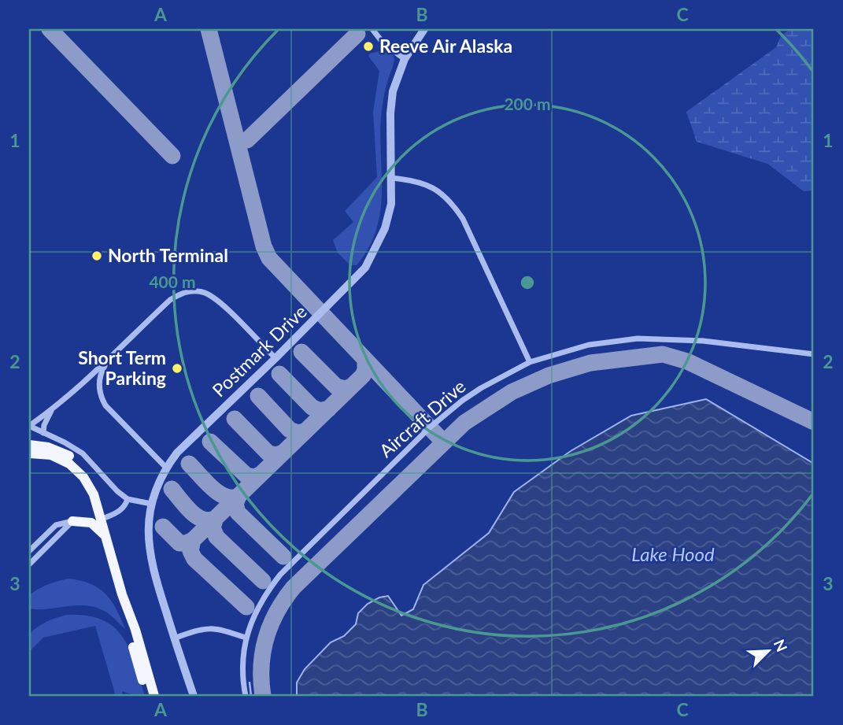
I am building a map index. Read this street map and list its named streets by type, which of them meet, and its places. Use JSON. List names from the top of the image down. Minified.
{"streets":{"street":["Postmark Drive","Aircraft Drive"]},"water":["Lake Hood"],"places":["Reeve Air Alaska","North Terminal","Short Term Parking"],"north":"top right","grid":{"columns":["A","B","C"],"rows":["1","2","3"]},"rings":["200 m","400 m"]}
